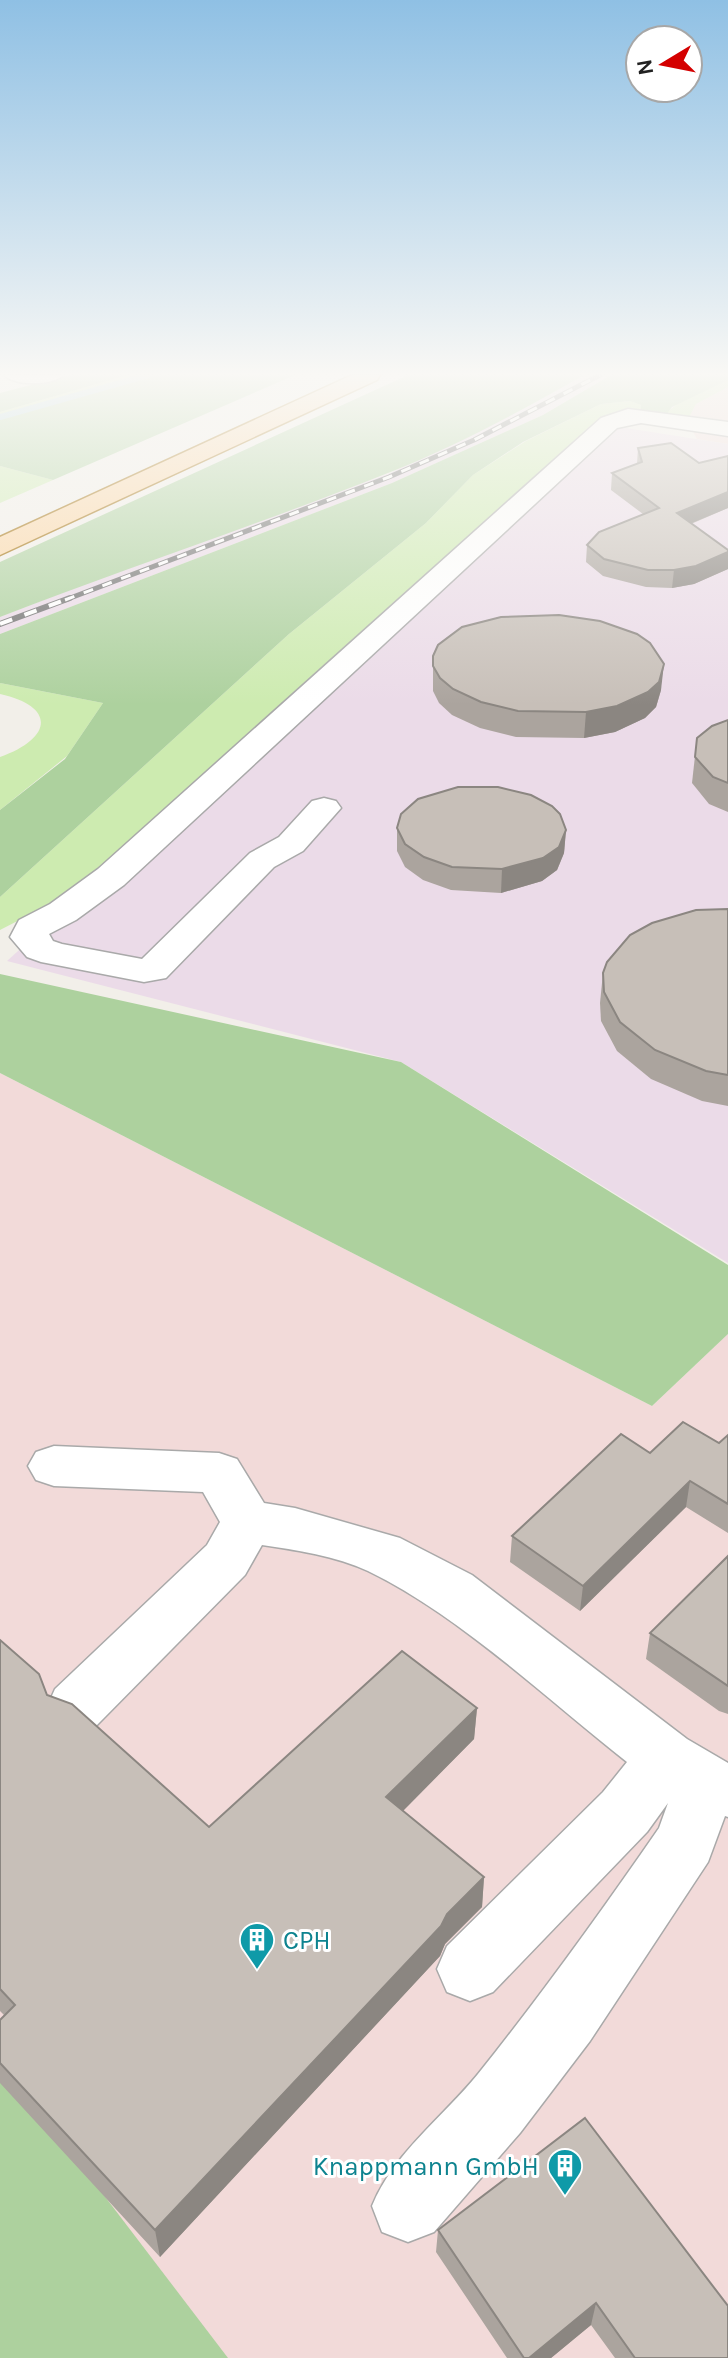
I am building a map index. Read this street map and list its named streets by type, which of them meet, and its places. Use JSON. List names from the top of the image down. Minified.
{"places":{"building":["CPH","Knappmann GmbH"]},"north":"left"}
